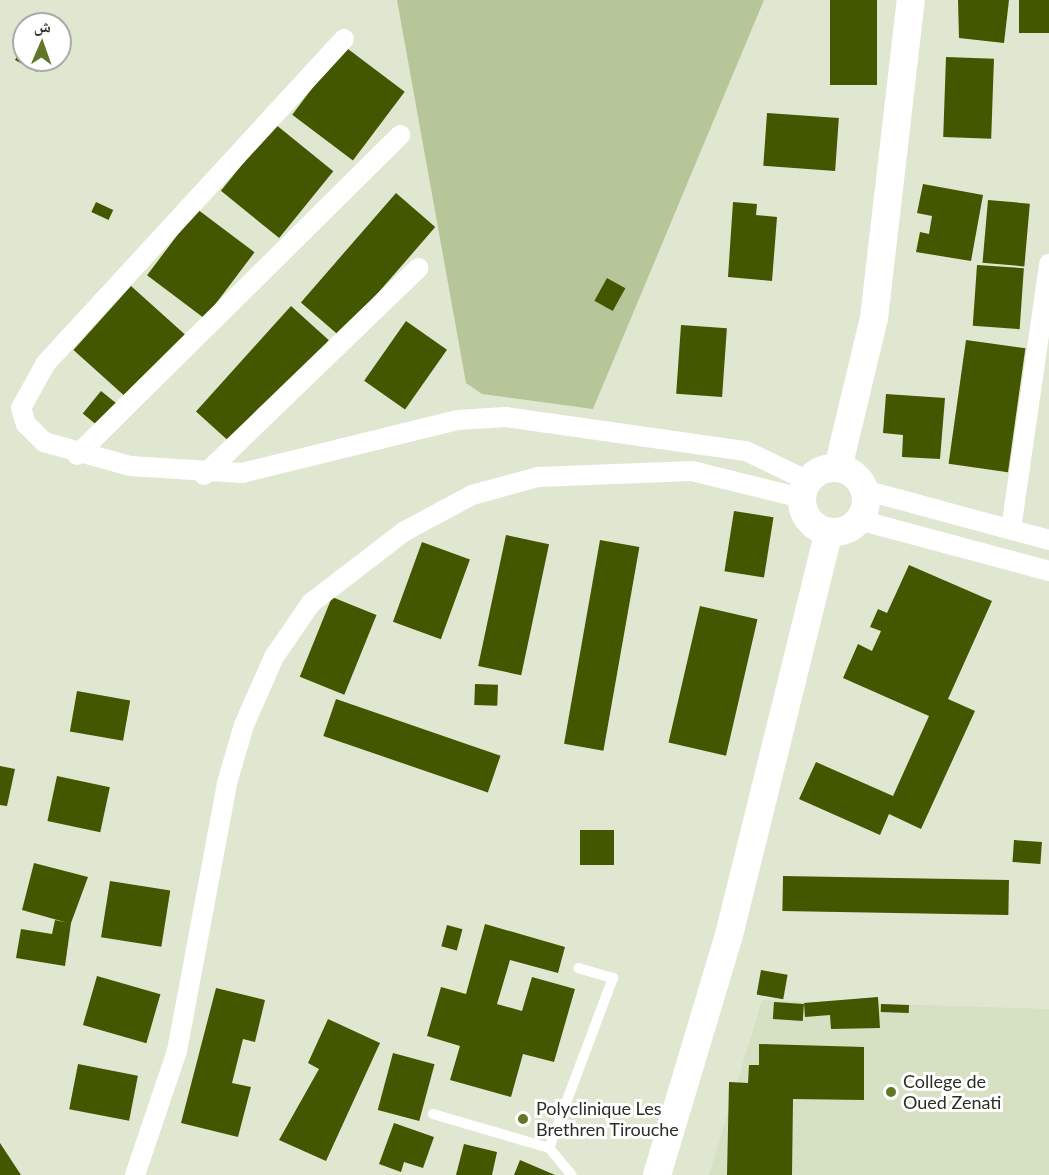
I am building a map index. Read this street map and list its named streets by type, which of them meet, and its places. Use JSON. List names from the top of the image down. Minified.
{"places":["College de Oued Zenati","Polyclinique Les Brethren Tirouche"],"north":"top"}
